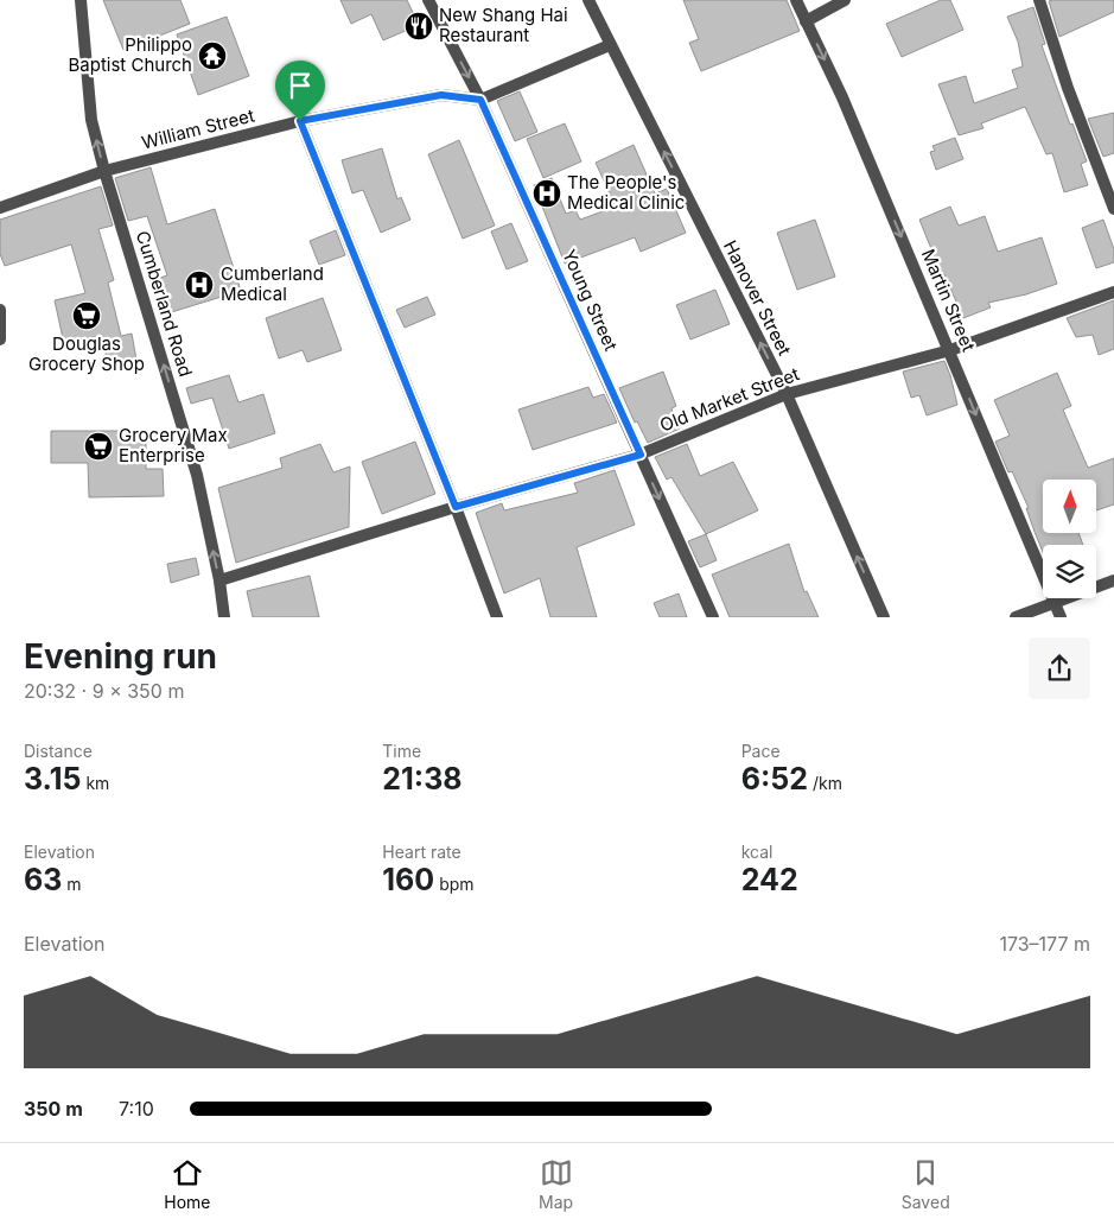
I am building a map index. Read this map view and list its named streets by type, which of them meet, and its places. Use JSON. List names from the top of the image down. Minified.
{"streets":{"street":["William Street","Hanover Street","Young Street","Martin Street","Cumberland Road","Old Market Street"]},"crossings":[["William Street","Young Street"],["William Street","Cumberland Road"],["Hanover Street","Old Market Street"],["Young Street","Old Market Street"],["Martin Street","Old Market Street"],["Cumberland Road","Old Market Street"]],"one_way":["Hanover Street","Young Street","Martin Street","Cumberland Road"],"places":{"restaurant":["New Shang Hai Restaurant"],"temple":["Philippo Baptist Church"],"hospital":["The People's Medical Clinic","Cumberland Medical"],"supermarket":["Douglas Grocery Shop","Grocery Max Enterprise"]},"north":"top","page":{"heading":["Evening run","20:32 · 9 × 350 m"],"stats":[["Distance","3.15 km"],["Time","21:38"],["Pace","6:52 /km"],["Elevation","63 m"],["Heart rate","160 bpm"],["kcal","242"]],"chart":["Elevation","173–177 m"],"list":[{"name":"350 m","note":"7:10"}],"tabs":["Home","Map","Saved"]}}
